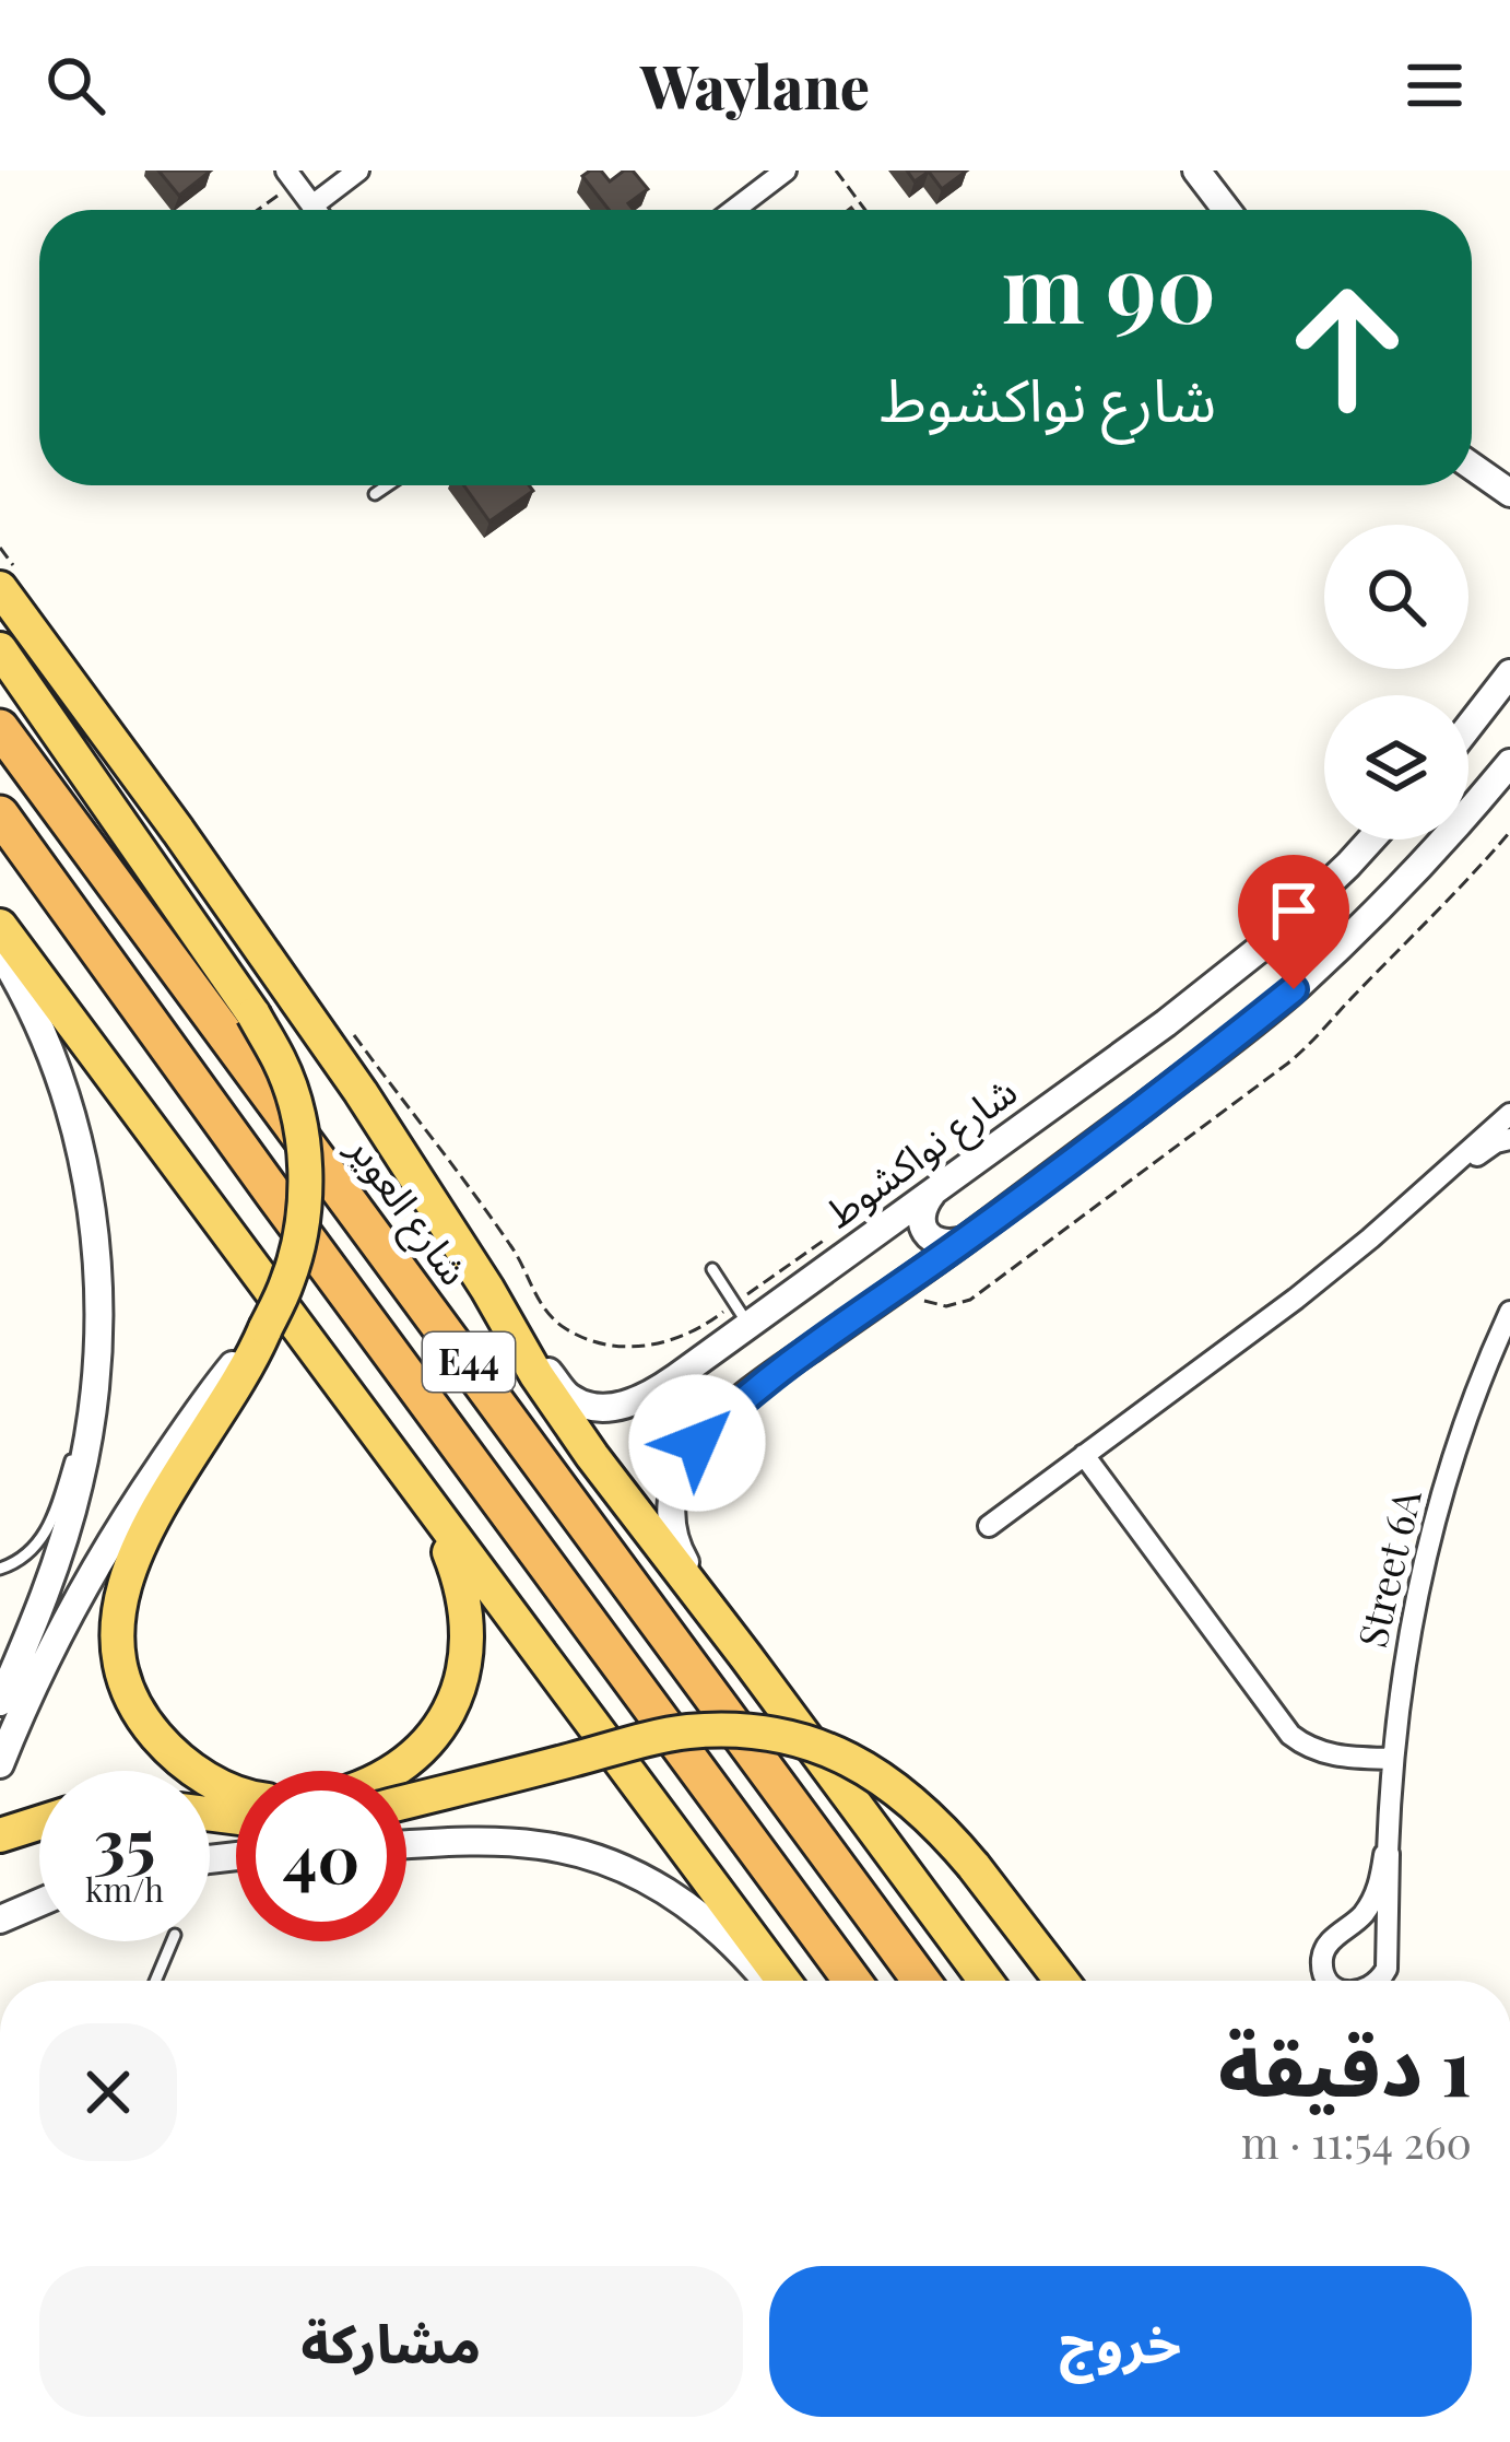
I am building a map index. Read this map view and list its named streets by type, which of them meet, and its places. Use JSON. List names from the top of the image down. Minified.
{"streets":{"highway":["شارع العوير","E44"],"street":["شارع نواكشوط","Street 6A"]},"page":{"header":"Waylane","turn":["90 m","شارع نواكشوط"],"speed":"35 km/h","limit":"40","heading":["1 دقيقة","260 m · 11:54"],"buttons":["خروج","مشاركة"]}}
